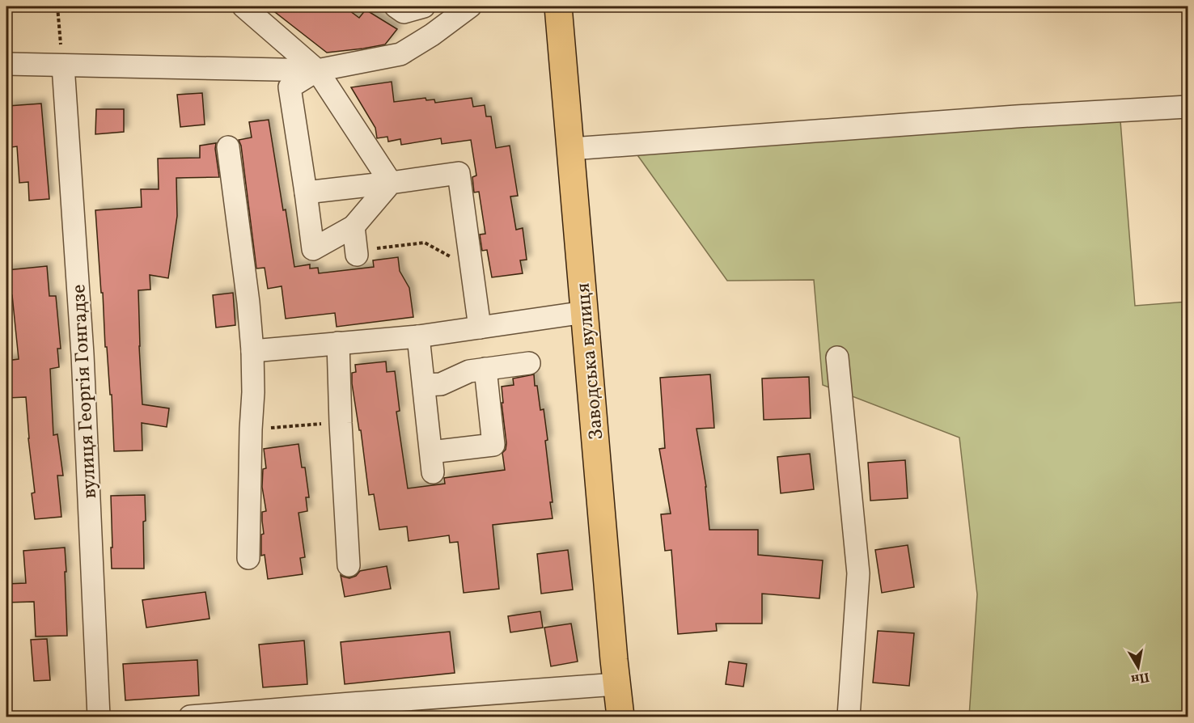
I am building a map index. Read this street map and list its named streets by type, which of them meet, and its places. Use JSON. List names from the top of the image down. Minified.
{"streets":{"main road":["Заводська вулиця"],"street":["вулиця Георгія Гонгадзе"]},"north":"bottom"}
